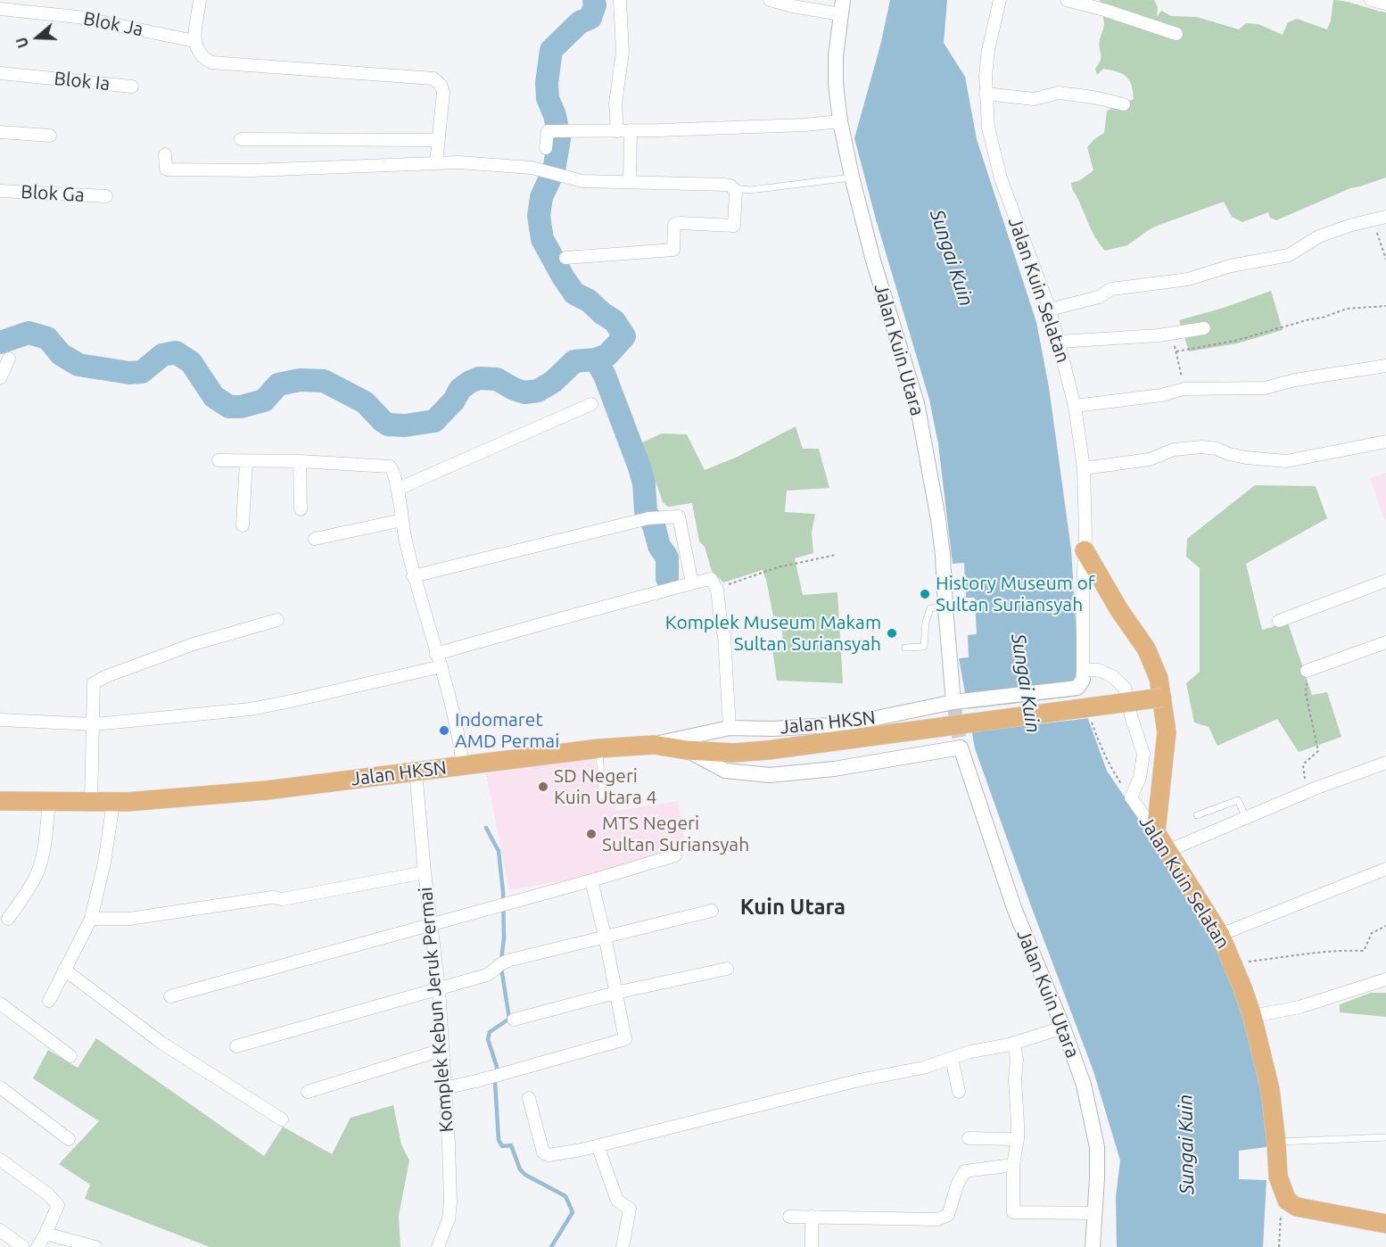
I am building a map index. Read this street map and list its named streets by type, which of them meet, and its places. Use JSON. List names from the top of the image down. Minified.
{"streets":{"main road":["Jalan Kuin Selatan","Jalan HKSN"],"street":["Blok Ja","Blok Ia","Blok Ga","Jalan Kuin Utara","Komplek Kebun Jeruk Permai"]},"crossings":[["Jalan Kuin Selatan","Jalan HKSN"],["Jalan Kuin Utara","Jalan HKSN"],["Jalan HKSN","Komplek Kebun Jeruk Permai"]],"districts":["Kuin Utara"],"water":["Sungai Kuin"],"places":["History Museum of Sultan Suriansyah","Komplek Museum Makam Sultan Suriansyah","Indomaret AMD Permai","SD Negeri Kuin Utara 4","MTS Negeri Sultan Suriansyah"],"north":"left"}
